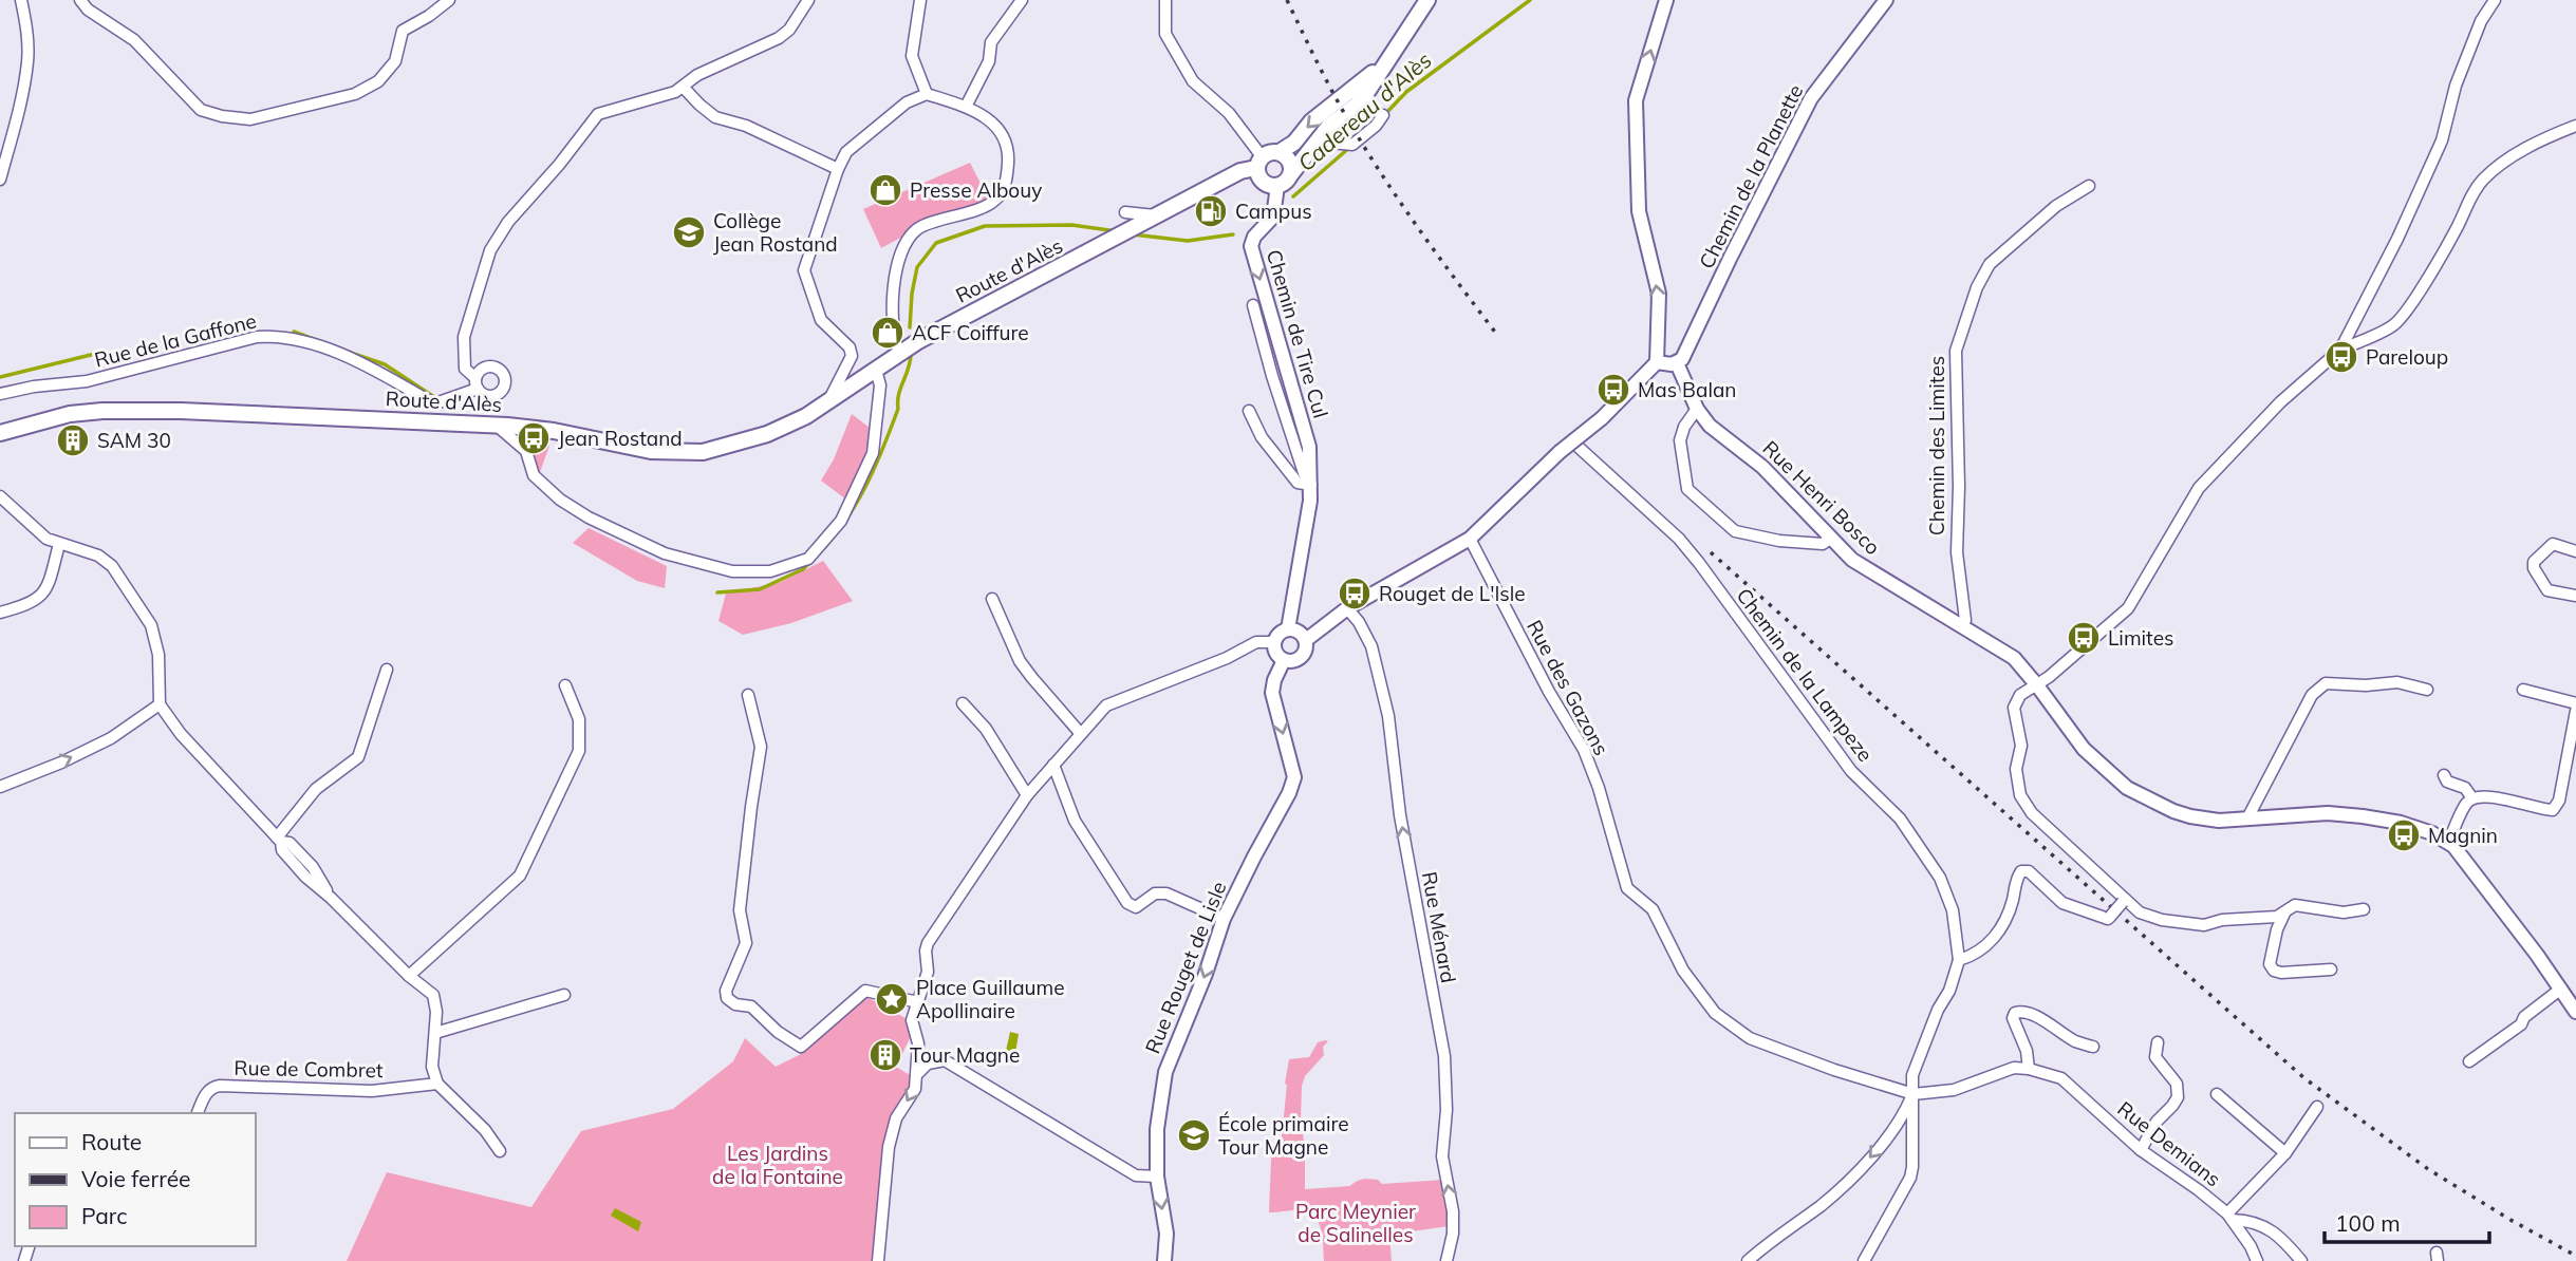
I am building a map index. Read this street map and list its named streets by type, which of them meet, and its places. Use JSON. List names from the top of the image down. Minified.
{"streets":{"main road":["Route d'Alès"],"street":["Chemin de la Planette","Chemin de Tire Cul","Rue de la Gaffone","Chemin des Limites","Rue Henri Bosco","Chemin de la Lampeze","Rue des Gazons","Rue Ménard","Rue Rouget de Lisle","Rue de Combret","Rue Demians"]},"crossings":[["Chemin de la Planette","Rue Henri Bosco"],["Route d'Alès","Chemin de Tire Cul"],["Chemin de Tire Cul","Rue Rouget de Lisle"],["Chemin des Limites","Rue Henri Bosco"],["Rue des Gazons","Rue Demians"]],"one_way":["Rue Ménard","Rue Rouget de Lisle"],"water":["Cadereau d'Alès"],"parks":["Les Jardins de la Fontaine","Parc Meynier de Salinelles"],"places":{"shop":["Presse Albouy","ACF Coiffure"],"fuel station":["Campus"],"school or university":["Collège Jean Rostand","École primaire Tour Magne"],"bus stop":["Pareloup","Mas Balan","Jean Rostand","Rouget de L'Isle","Limites","Magnin"],"building":["SAM 30","Tour Magne"],"place":["Place Guillaume Apollinaire"]},"legend":["Route","Voie ferrée","Parc"],"scale_bar":"100 m"}
